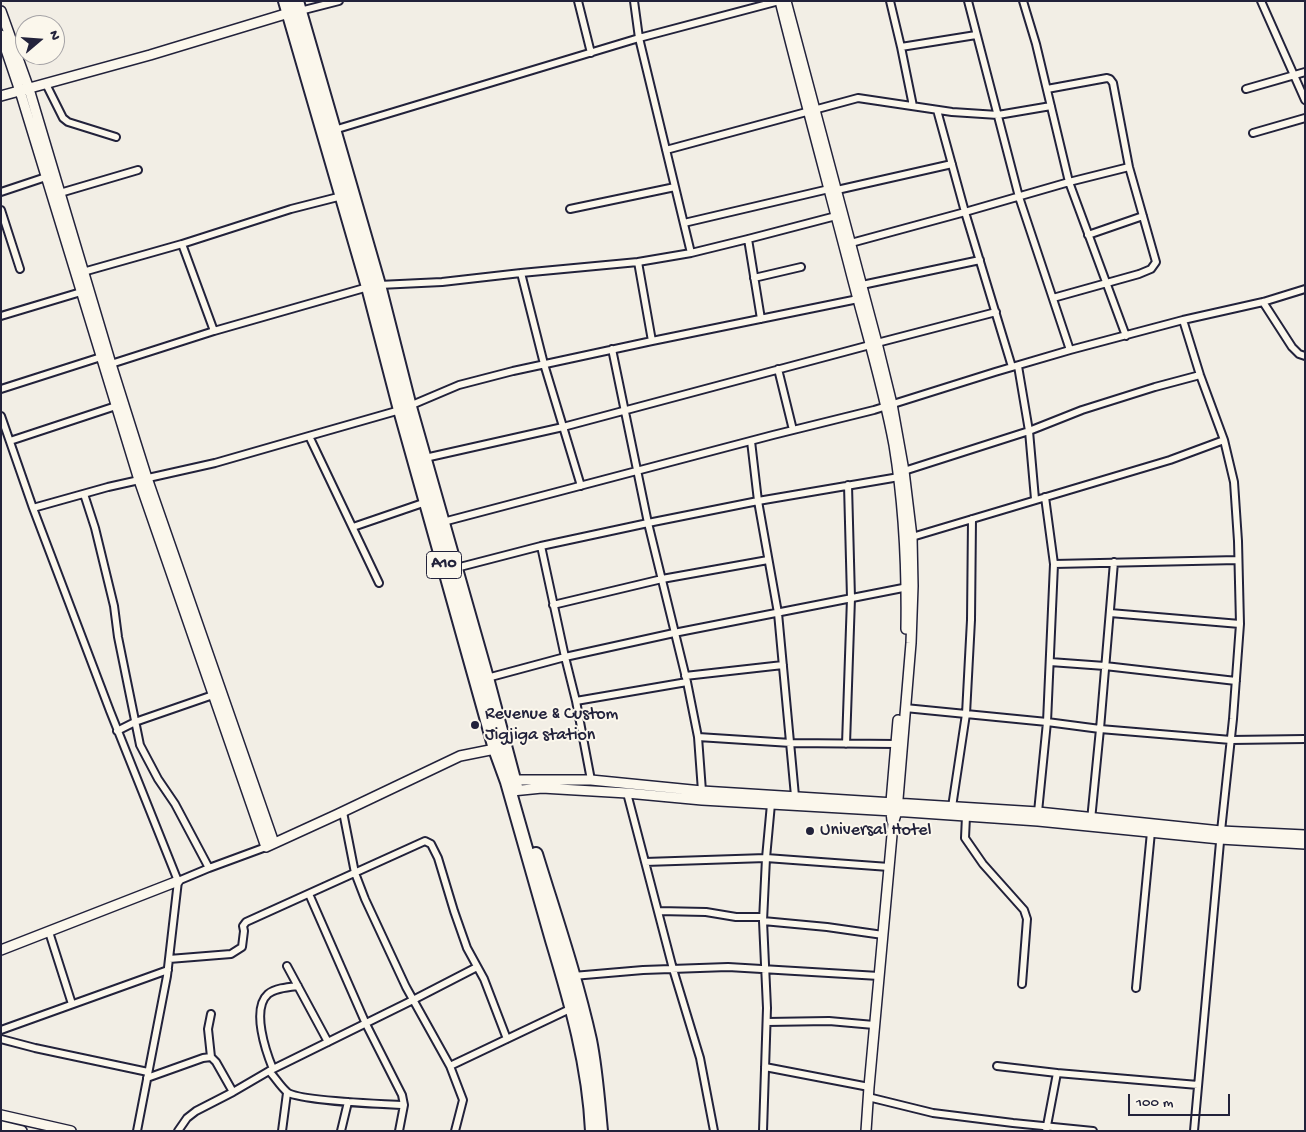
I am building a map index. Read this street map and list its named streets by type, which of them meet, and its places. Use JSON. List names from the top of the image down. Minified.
{"streets":{"highway":["A10"]},"places":["Revenue & Custom Jigjiga station","Universal Hotel"],"scale_bar":"100 m","north":"right"}
